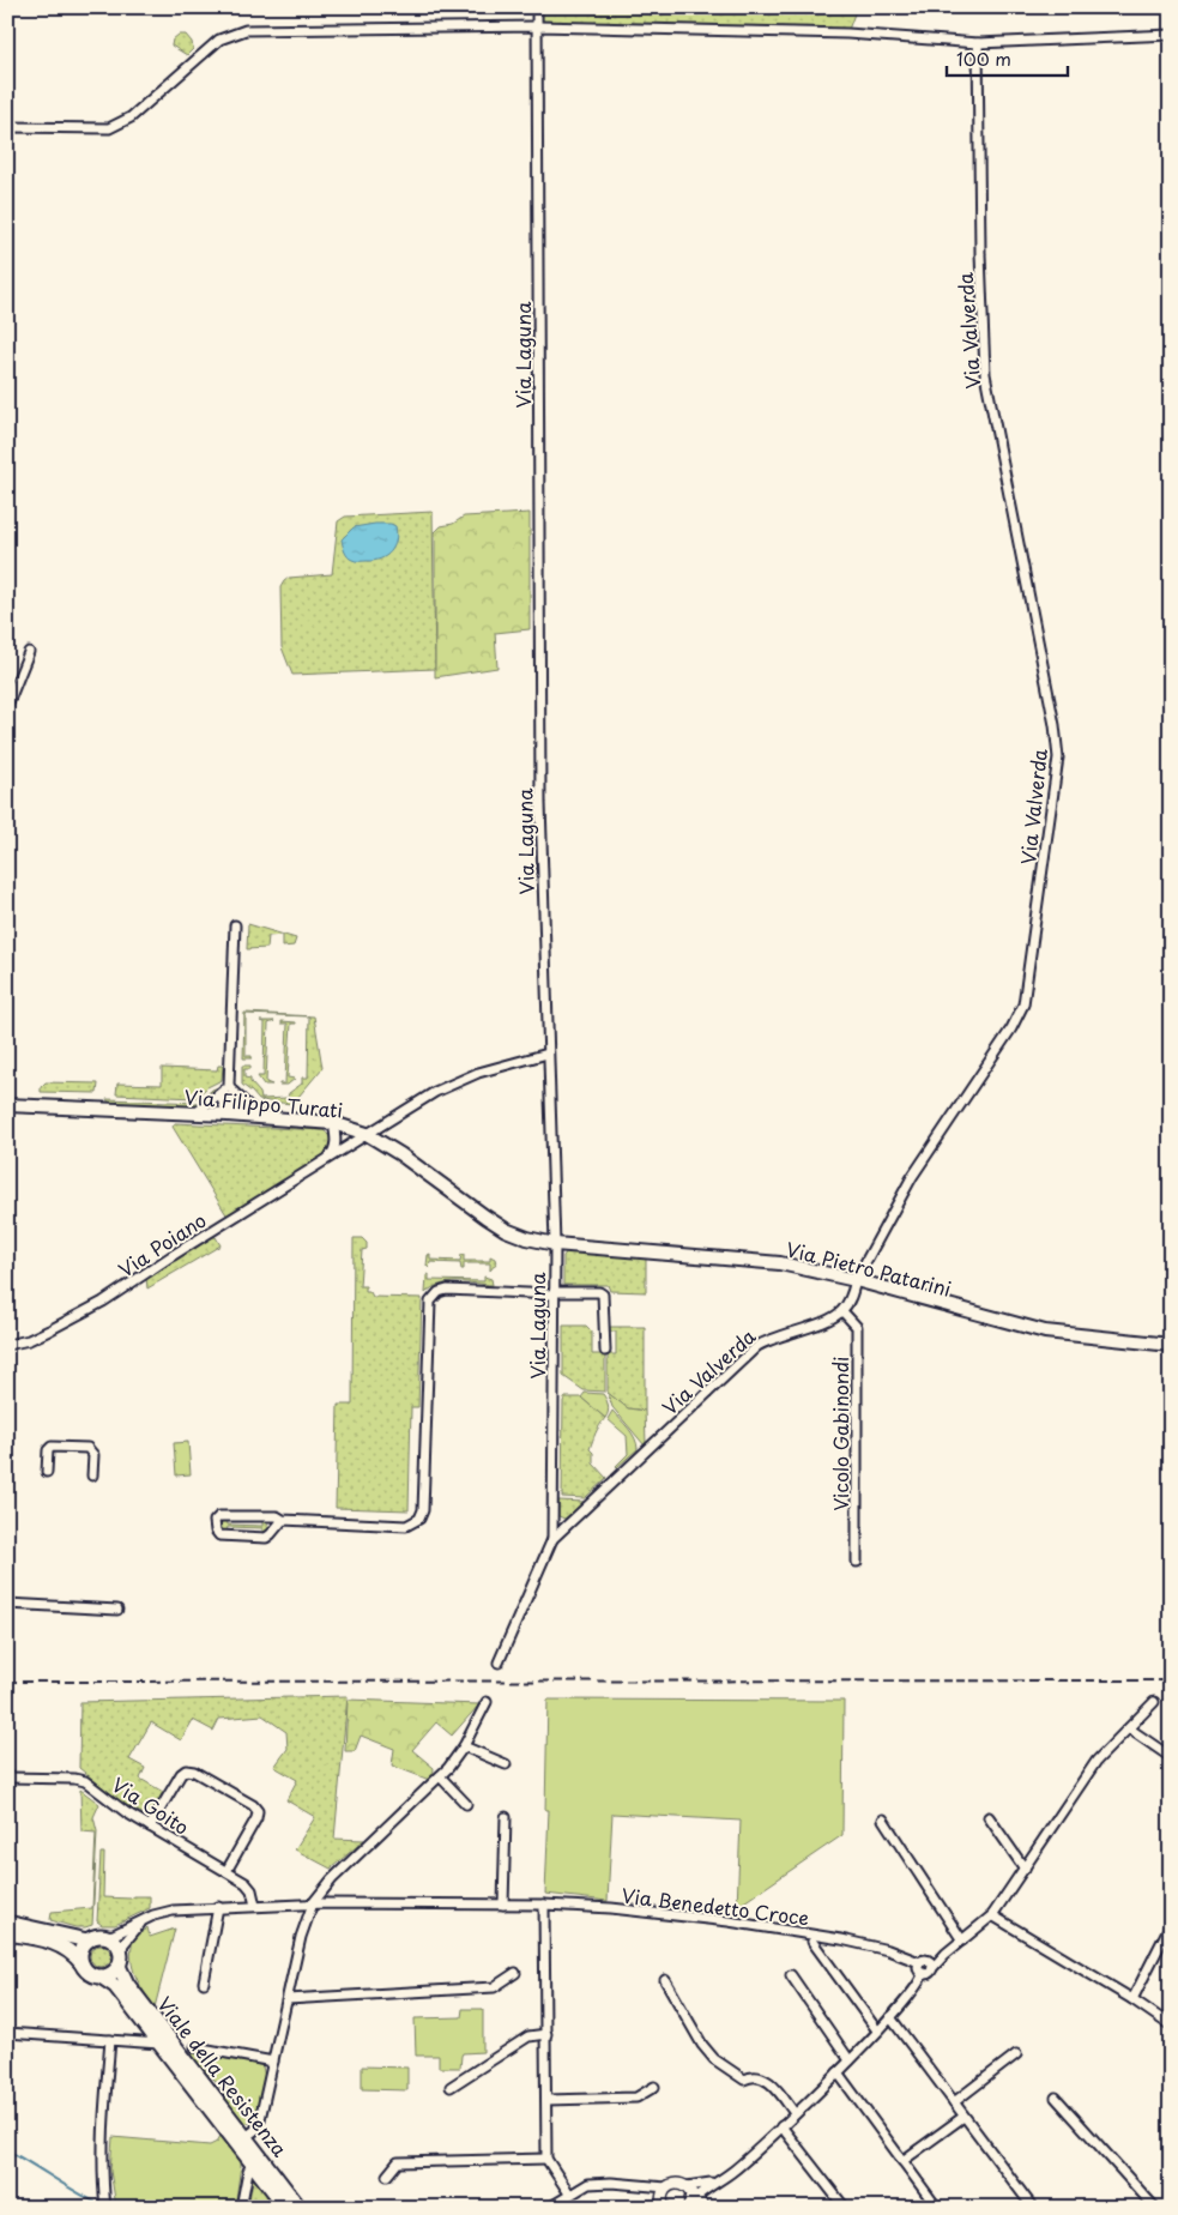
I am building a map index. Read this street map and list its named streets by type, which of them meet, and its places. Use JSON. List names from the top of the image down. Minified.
{"streets":{"main road":["Via Filippo Turati","Via Pietro Patarini","Viale della Resistenza"],"street":["Via Valverda","Via Laguna","Via Poiano","Vicolo Gabinondi","Via Goito","Via Benedetto Croce"]},"crossings":[["Via Valverda","Via Laguna"],["Via Valverda","Via Pietro Patarini"],["Via Valverda","Vicolo Gabinondi"],["Via Laguna","Via Filippo Turati"],["Via Laguna","Via Poiano"],["Via Laguna","Via Pietro Patarini"],["Via Filippo Turati","Via Poiano"],["Via Filippo Turati","Via Pietro Patarini"],["Via Goito","Via Benedetto Croce"],["Via Benedetto Croce","Viale della Resistenza"]],"scale_bar":"100 m"}
